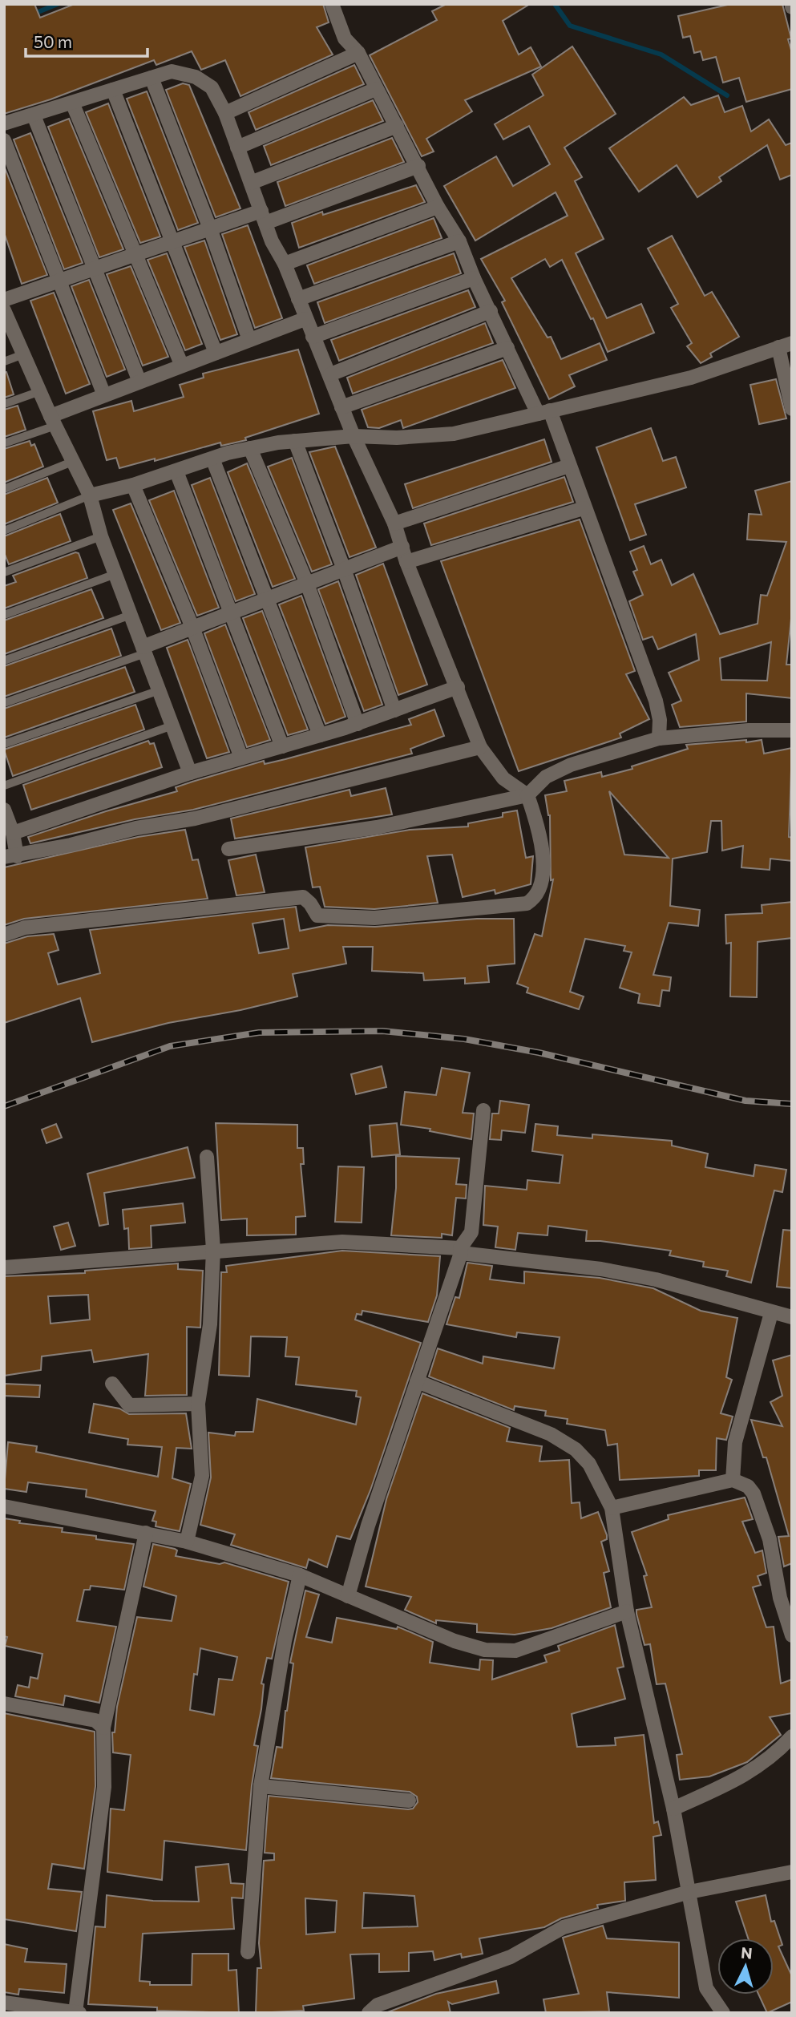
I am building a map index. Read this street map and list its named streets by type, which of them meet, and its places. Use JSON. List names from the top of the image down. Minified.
{"scale_bar":"50 m","north":"top"}
